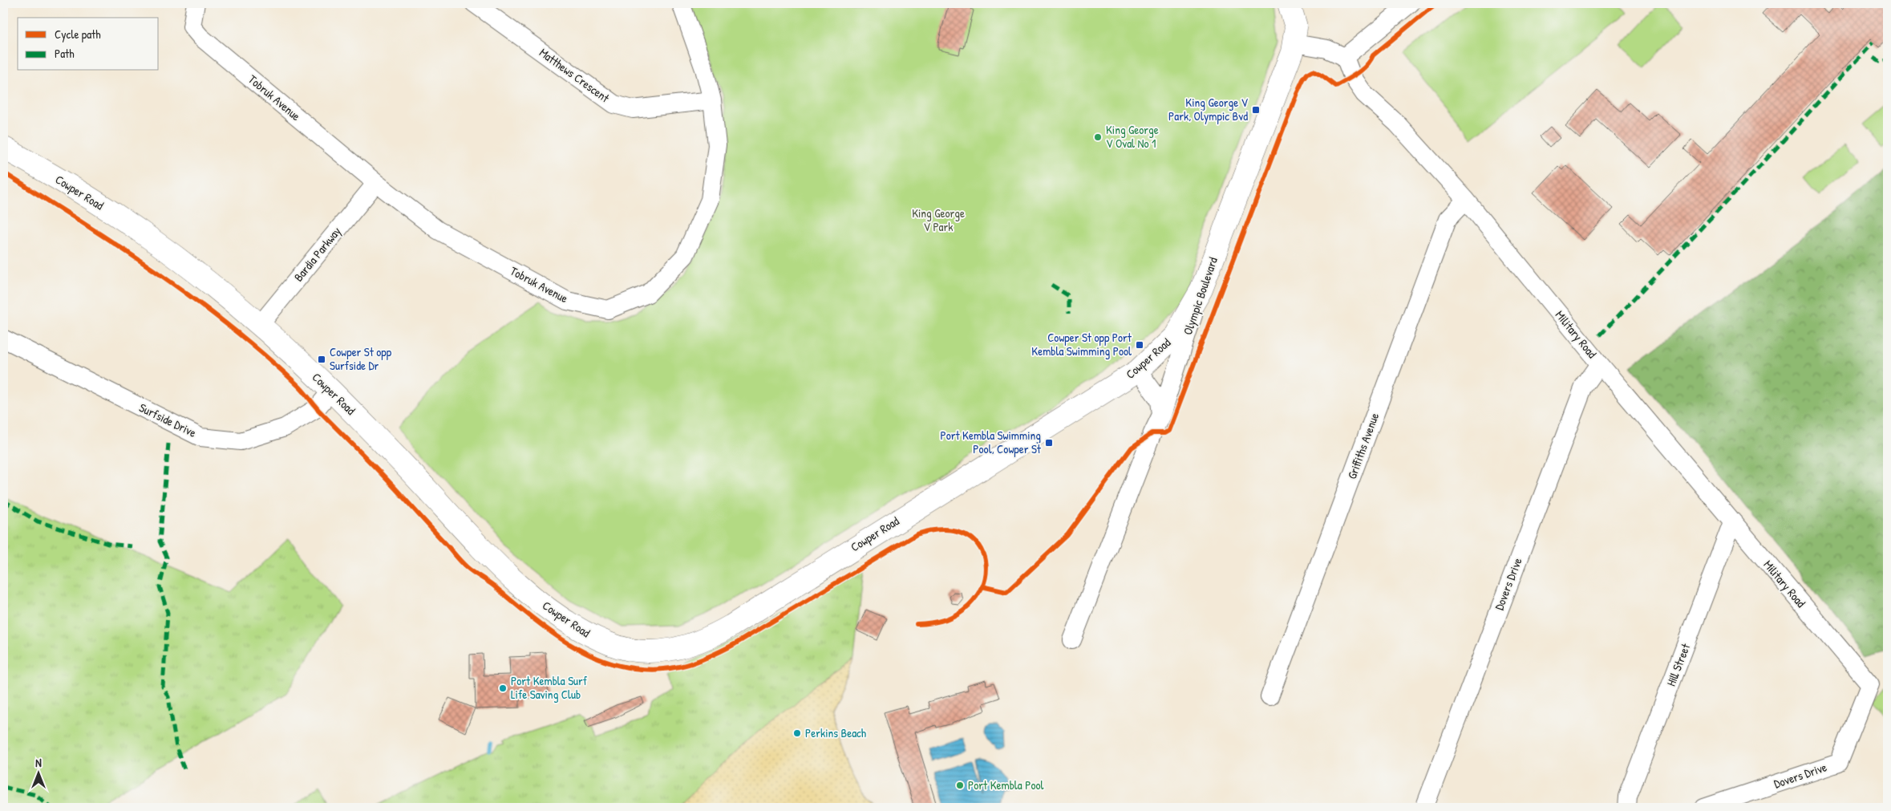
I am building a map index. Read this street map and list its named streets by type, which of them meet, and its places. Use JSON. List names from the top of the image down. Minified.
{"streets":{"main road":["Cowper Road","Olympic Boulevard"],"street":["Matthews Crescent","Tobruk Avenue","Bardia Parkway","Military Road","Surfside Drive","Griffiths Avenue","Dovers Drive","Hill Street"]},"crossings":[["Matthews Crescent","Tobruk Avenue"],["Tobruk Avenue","Bardia Parkway"],["Cowper Road","Bardia Parkway"],["Cowper Road","Olympic Boulevard"],["Cowper Road","Surfside Drive"],["Military Road","Griffiths Avenue"],["Military Road","Dovers Drive"],["Military Road","Hill Street"]],"parks":["King George V Park"],"places":{"transit":["King George V Park, Olympic Bvd","Cowper St opp Port Kembla Swimming Pool","Cowper St opp Surfside Dr","Port Kembla Swimming Pool, Cowper St"],"other":["King George V Oval No 1","Port Kembla Surf Life Saving Club","Perkins Beach","Port Kembla Pool"]},"legend":["Cycle path","Path"],"north":"top"}
